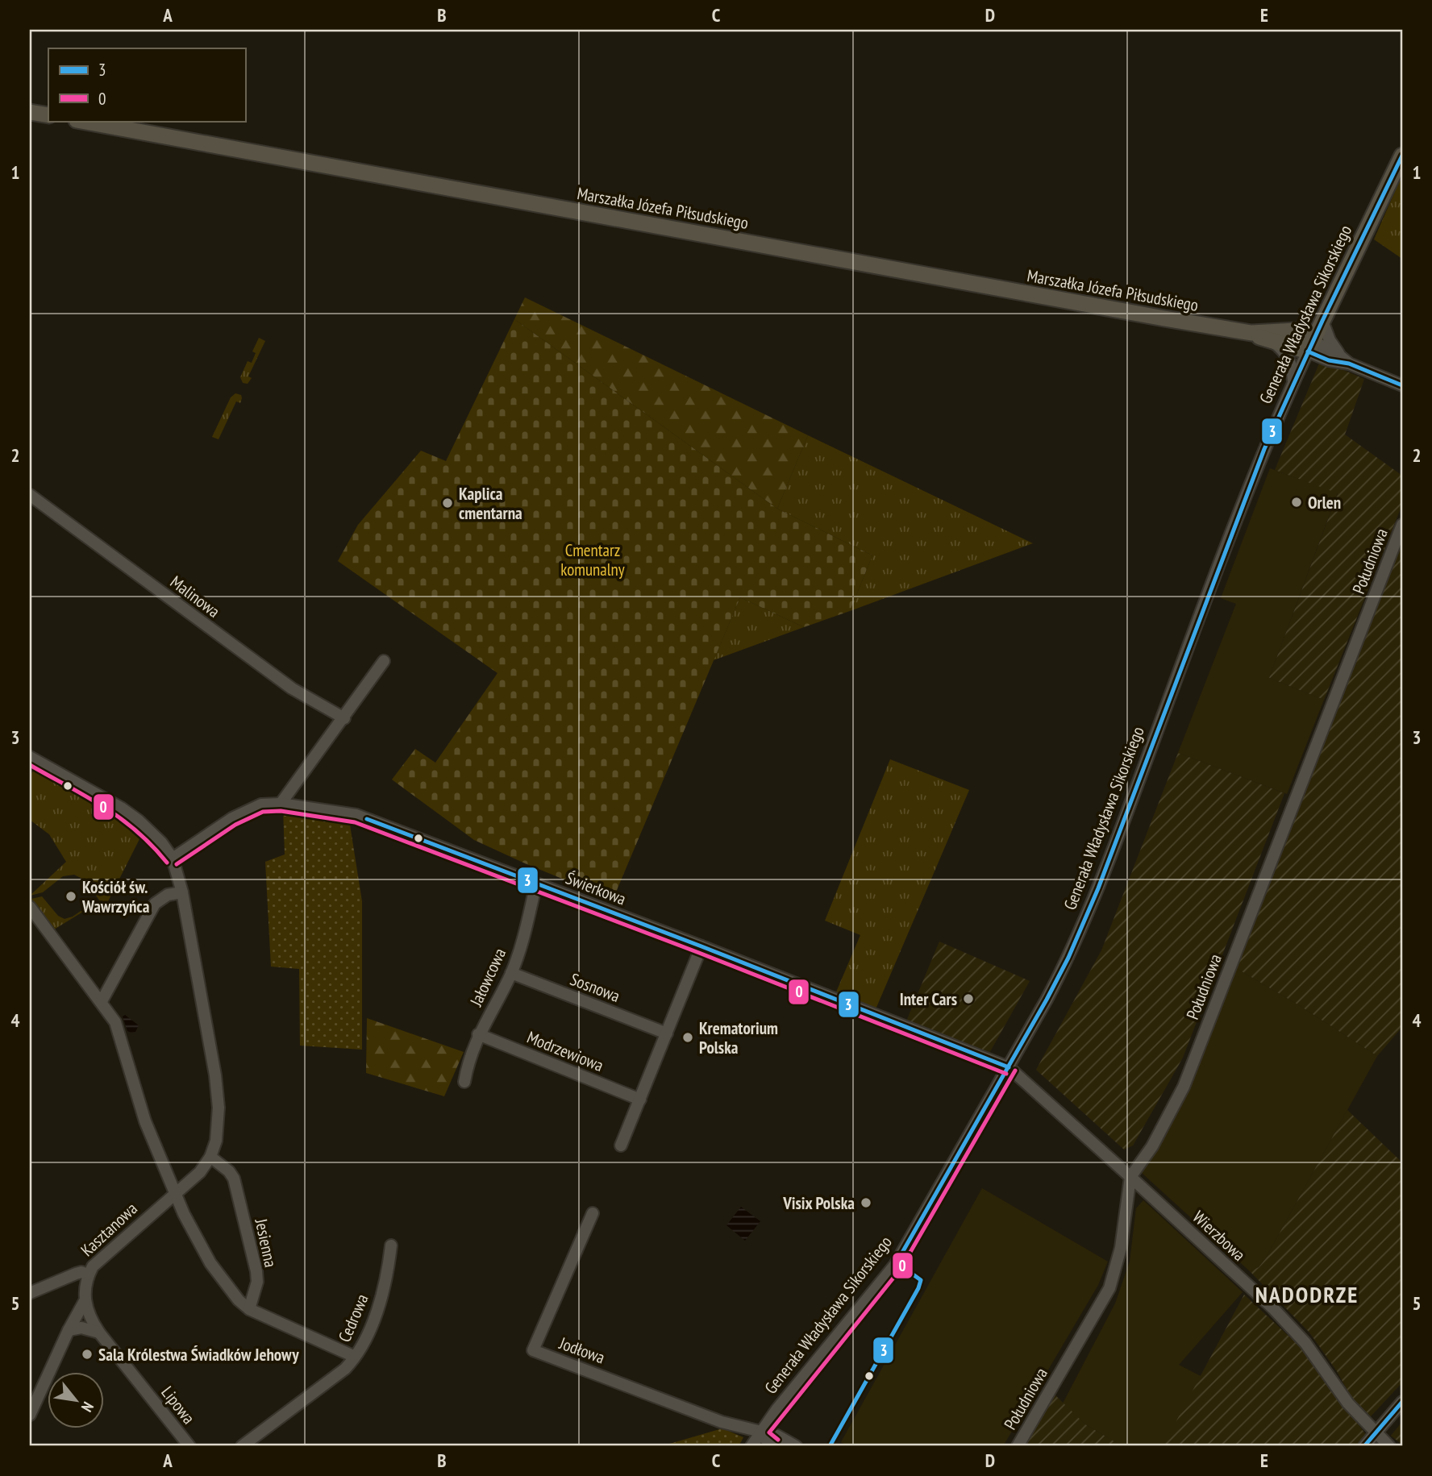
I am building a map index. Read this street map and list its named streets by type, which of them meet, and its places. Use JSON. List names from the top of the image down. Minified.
{"streets":{"main road":["Marszałka Józefa Piłsudskiego","Generała Władysława Sikorskiego"],"street":["Południowa","Malinowa","Świerkowa","Jałowcowa","Sosnowa","Modrzewiowa","Kasztanowa","Wierzbowa","Jesienna","Cedrowa","Jodłowa","Lipowa"]},"crossings":[["Marszałka Józefa Piłsudskiego","Generała Władysława Sikorskiego"],["Generała Władysława Sikorskiego","Świerkowa"],["Generała Władysława Sikorskiego","Wierzbowa"],["Generała Władysława Sikorskiego","Jodłowa"],["Południowa","Wierzbowa"],["Świerkowa","Jałowcowa"],["Świerkowa","Wierzbowa"],["Jałowcowa","Sosnowa"],["Jałowcowa","Modrzewiowa"],["Kasztanowa","Jesienna"],["Kasztanowa","Lipowa"],["Jesienna","Cedrowa"]],"districts":["NADODRZE"],"parks":["Cmentarz komunalny"],"places":["Orlen","Kaplica cmentarna","Kościół św. Wawrzyńca","Inter Cars","Krematorium Polska","Visix Polska","Sala Królestwa Świadków Jehowy"],"lines":["transit line 3","transit line 0"],"legend":["3","0"],"north":"bottom right","grid":{"columns":["A","B","C","D","E"],"rows":["1","2","3","4","5"]}}
